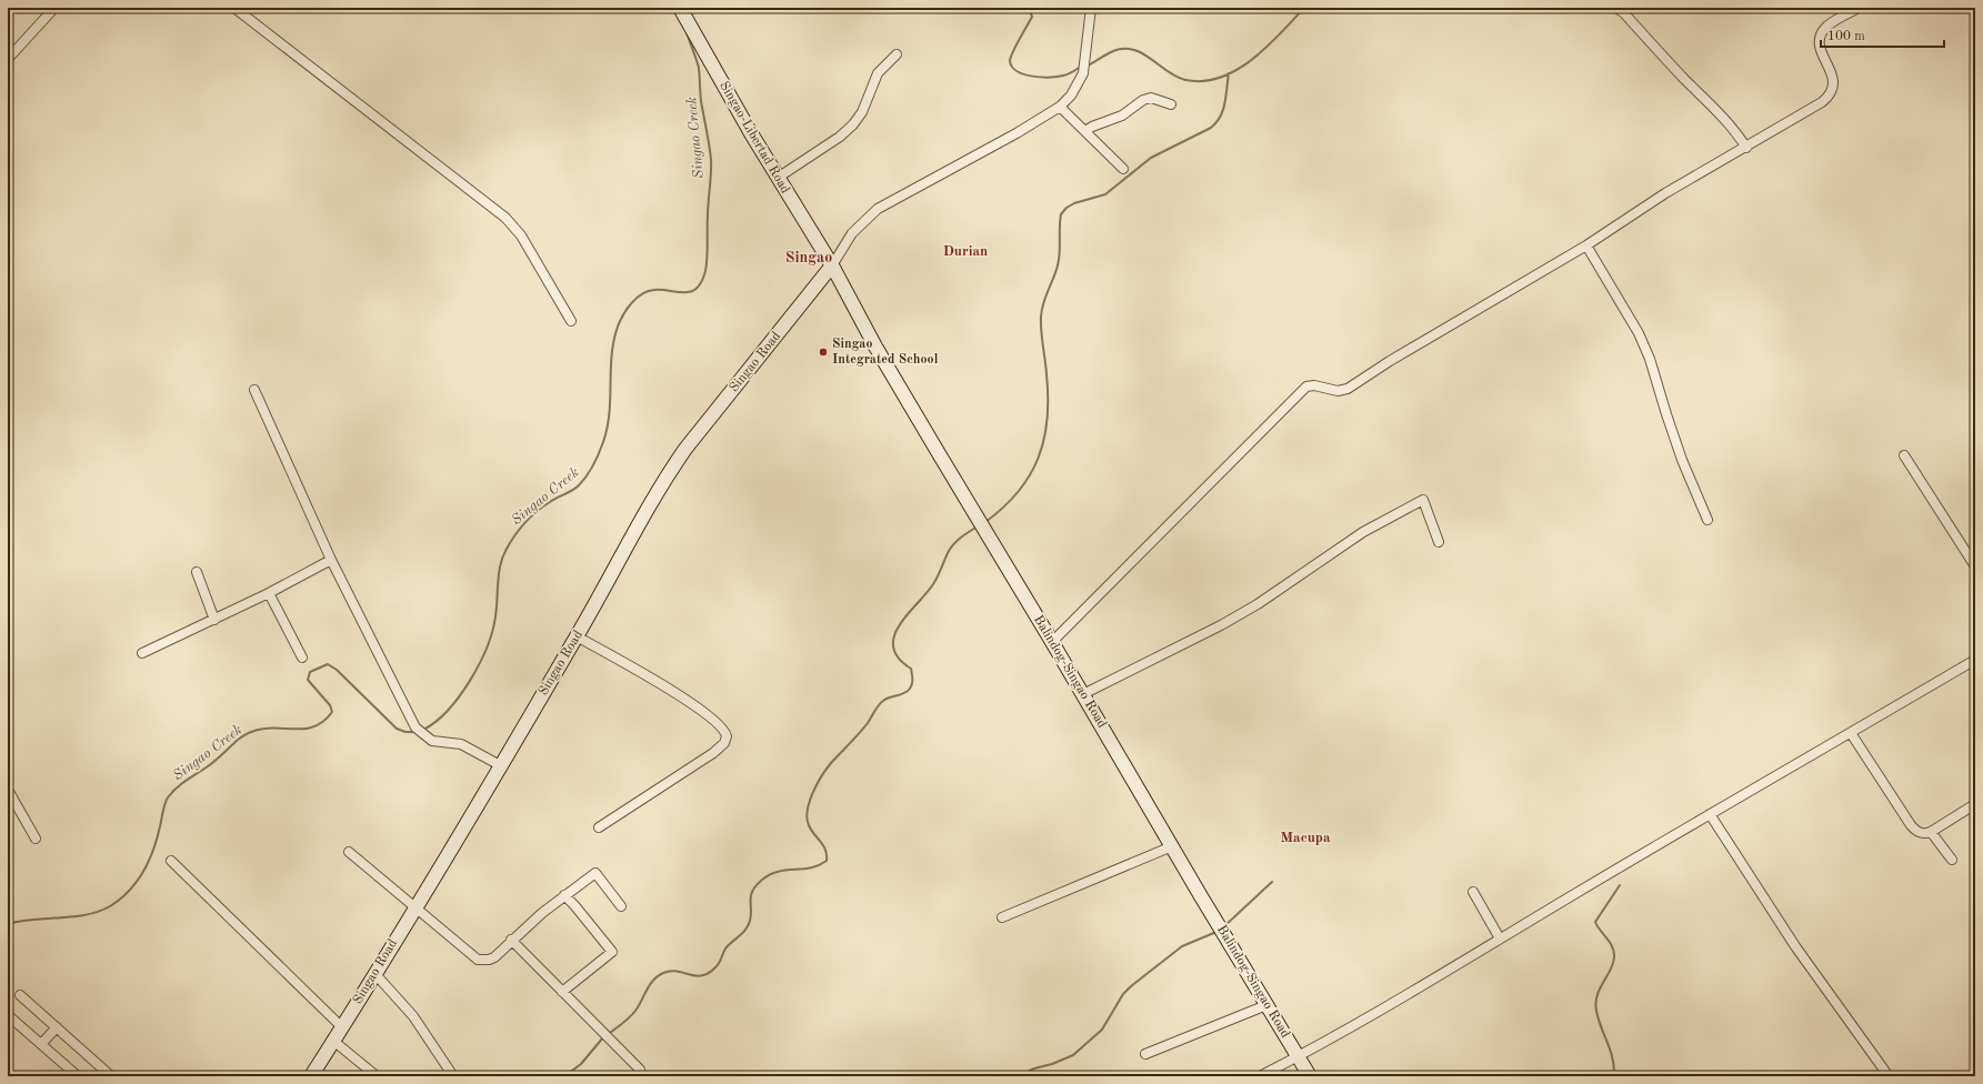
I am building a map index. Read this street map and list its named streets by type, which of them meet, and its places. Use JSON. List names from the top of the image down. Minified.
{"streets":{"street":["Singao-Libertad Road","Singao Road","Balindog-Singao Road"]},"crossings":[["Singao-Libertad Road","Singao Road"],["Singao-Libertad Road","Balindog-Singao Road"],["Singao Road","Balindog-Singao Road"]],"districts":["Durian","Singao","Macupa"],"water":["Singao Creek"],"places":["Singao Integrated School"],"scale_bar":"100 m"}
